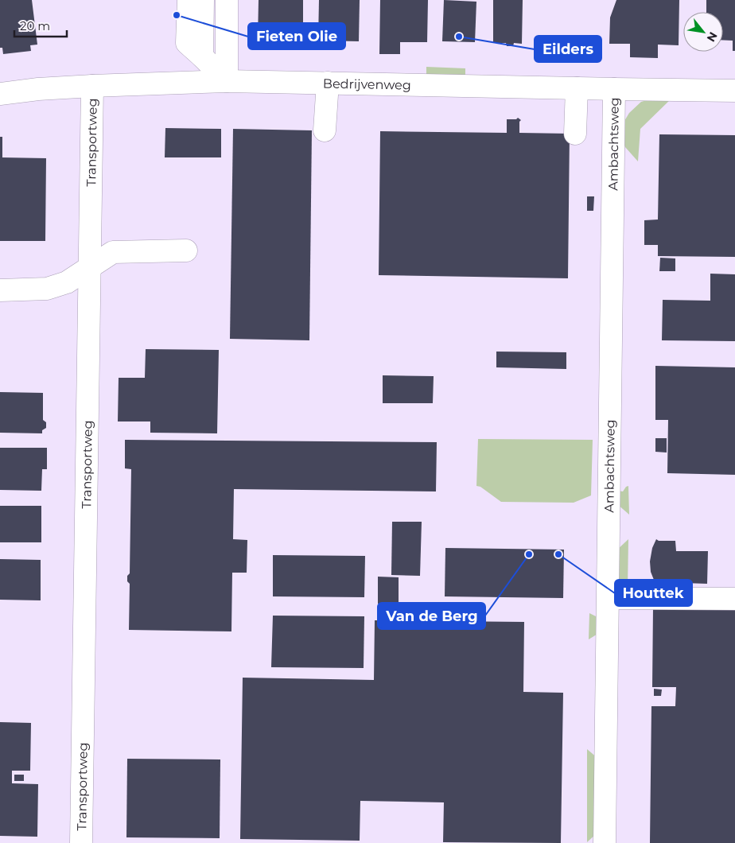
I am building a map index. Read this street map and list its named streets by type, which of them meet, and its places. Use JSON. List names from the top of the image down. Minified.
{"streets":{"street":["Bedrijvenweg","Transportweg","Ambachtsweg"]},"crossings":[["Bedrijvenweg","Transportweg"],["Bedrijvenweg","Ambachtsweg"]],"places":["Fieten Olie","Eilders","Van de Berg","Houttek"],"scale_bar":"20 m","north":"bottom right"}
